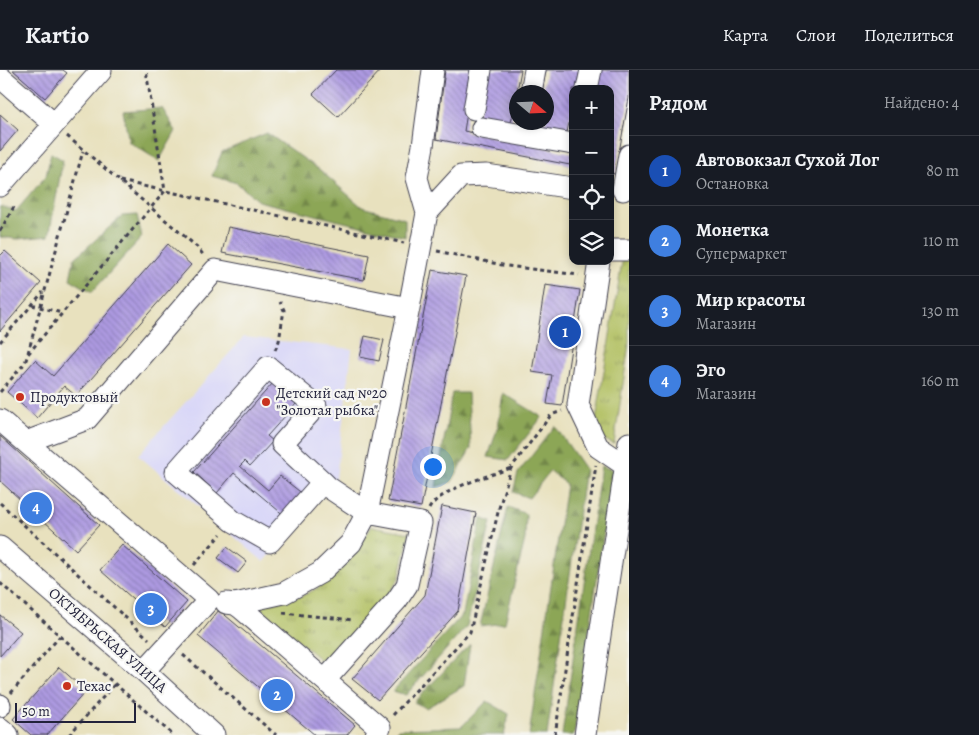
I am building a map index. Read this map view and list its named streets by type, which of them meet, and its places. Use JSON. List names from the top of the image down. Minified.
{"streets":{"street":["ОКТЯБРЬСКАЯ УЛИЦА"]},"places":["Продуктовый","Детский сад №20 \"Золотая рыбка\"","Техас"],"scale_bar":"50 m","north":"right","page":{"header":"Kartio","nav":["Карта","Слои","Поделиться"],"heading":["Рядом","Найдено: 4"],"map_buttons":["+","−"],"list":[{"mark":"1","name":"Автовокзал Сухой Лог","note":"Остановка","value":"80 m"},{"mark":"2","name":"Монетка","note":"Супермаркет","value":"110 m"},{"mark":"3","name":"Мир красоты","note":"Магазин","value":"130 m"},{"mark":"4","name":"Эго","note":"Магазин","value":"160 m"}],"pins":["1","4","3","2"],"scale":"50 m"}}
